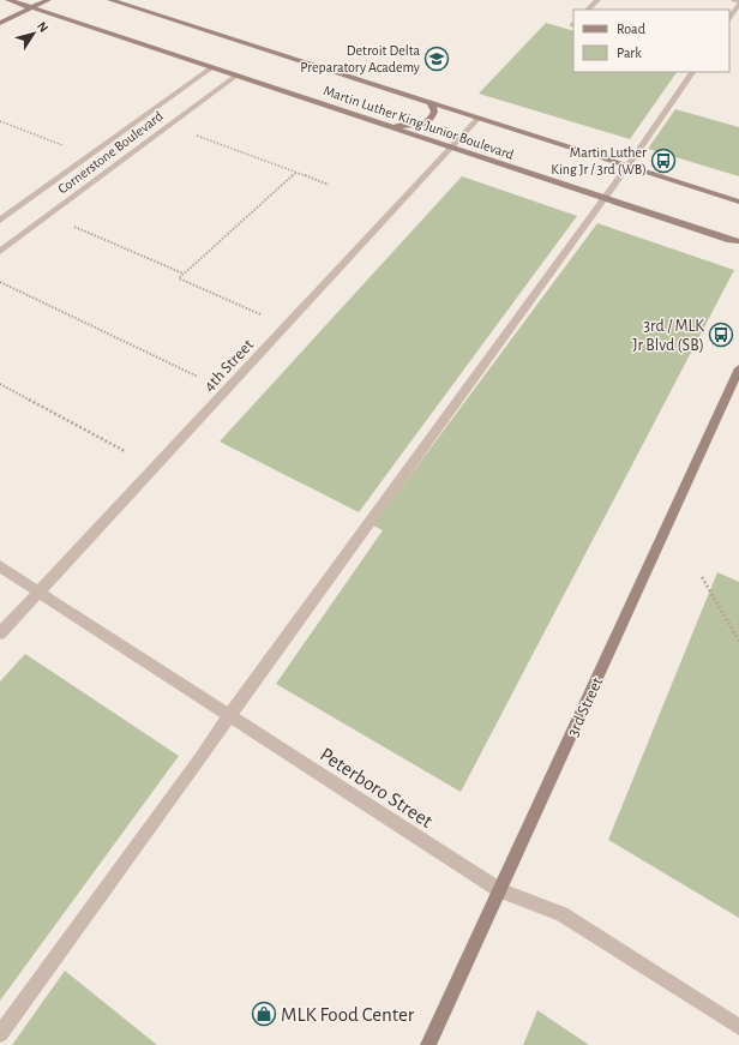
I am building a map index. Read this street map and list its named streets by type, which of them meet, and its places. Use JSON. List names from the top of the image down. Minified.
{"streets":{"main road":["Martin Luther King Junior Boulevard","3rd Street"],"street":["Cornerstone Boulevard","4th Street","Peterboro Street"]},"crossings":[["Martin Luther King Junior Boulevard","Cornerstone Boulevard"],["Martin Luther King Junior Boulevard","4th Street"],["4th Street","Peterboro Street"],["3rd Street","Peterboro Street"]],"places":{"school or university":["Detroit Delta Preparatory Academy"],"bus stop":["Martin Luther King Jr / 3rd (WB)","3rd / MLK Jr Blvd (SB)"],"shop":["MLK Food Center"]},"legend":["Road","Park"],"north":"top right"}
